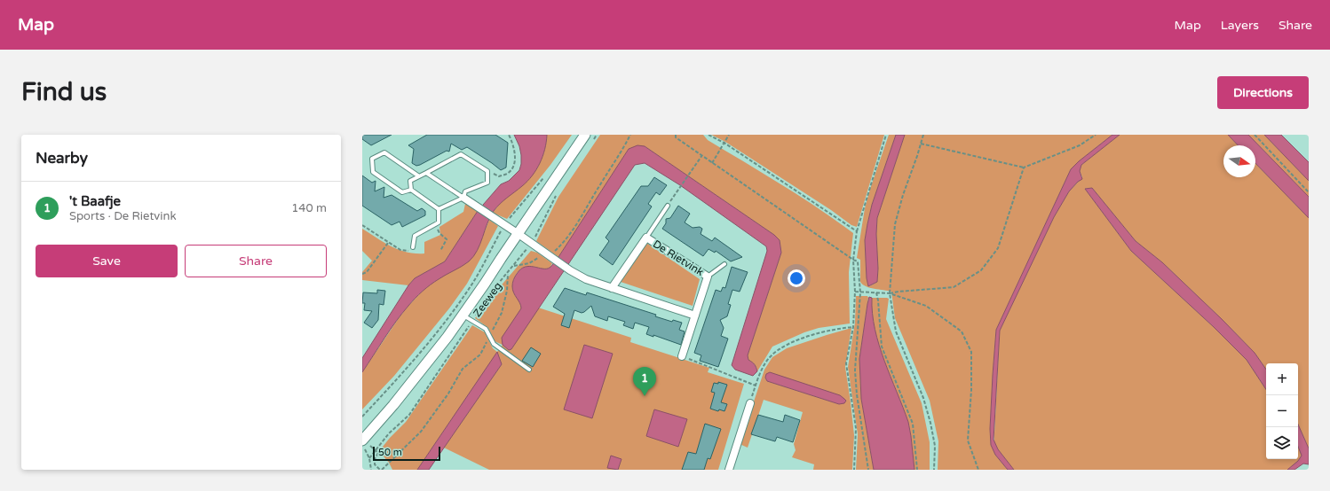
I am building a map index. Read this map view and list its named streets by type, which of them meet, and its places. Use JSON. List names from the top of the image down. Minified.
{"streets":{"street":["De Rietvink","Zeeweg"]},"scale_bar":"50 m","north":"right","page":{"header":"Map","nav":["Map","Layers","Share"],"buttons":["Directions",["Save","Share"]],"title":"Find us","heading":"Nearby","list":[{"mark":"1","name":"'t Baafje","note":"Sports · De Rietvink","value":"140 m"}],"map_buttons":["+","−"],"pins":"1","scale":"50 m"}}
